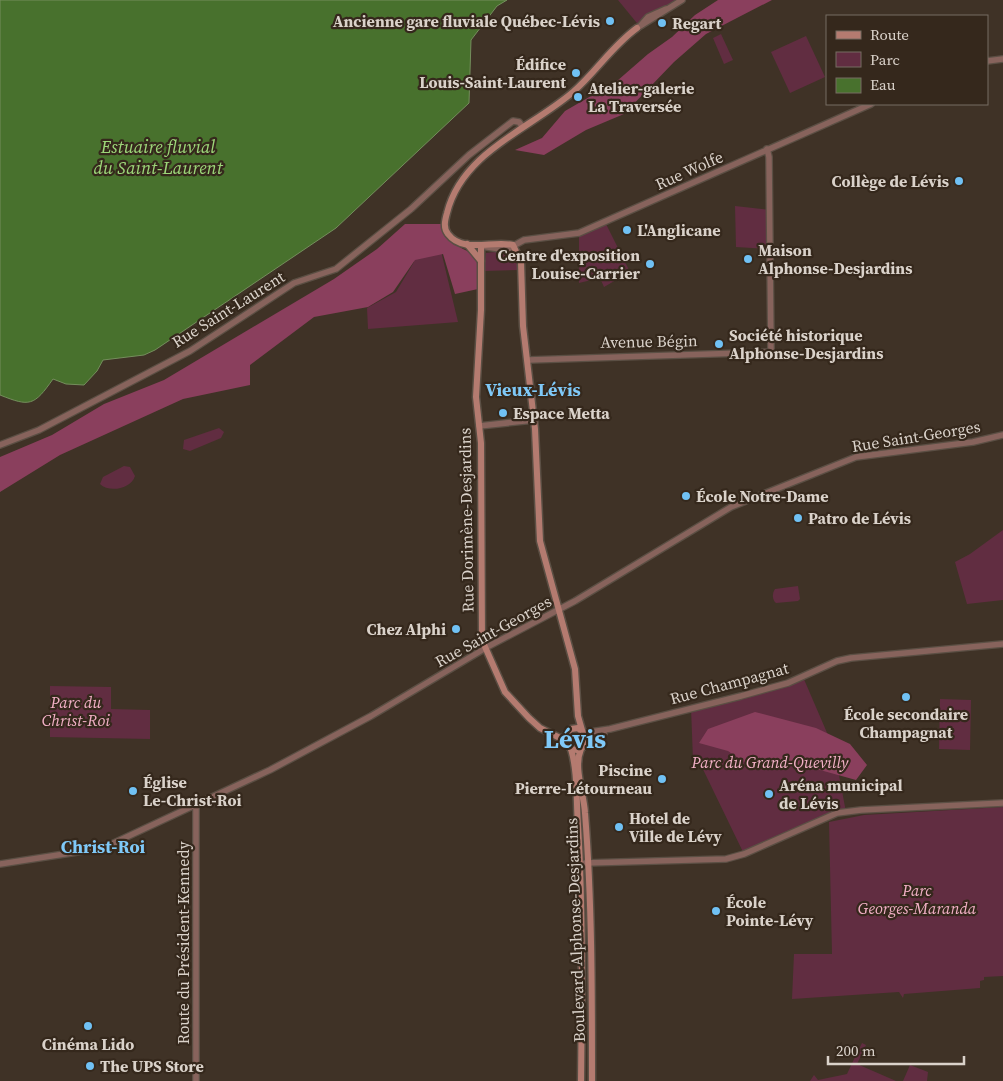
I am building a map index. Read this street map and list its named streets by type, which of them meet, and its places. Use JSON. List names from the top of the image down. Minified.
{"streets":{"main road":["Rue Dorimène-Desjardins","Boulevard Alphonse-Desjardins"],"street":["Rue Wolfe","Rue Saint-Laurent","Avenue Bégin","Rue Saint-Georges","Rue Champagnat","Route du Président-Kennedy"]},"crossings":[["Rue Wolfe","Avenue Bégin"],["Rue Saint-Georges","Rue Dorimène-Desjardins"],["Rue Saint-Georges","Route du Président-Kennedy"],["Rue Dorimène-Desjardins","Rue Champagnat"],["Rue Dorimène-Desjardins","Boulevard Alphonse-Desjardins"],["Rue Champagnat","Boulevard Alphonse-Desjardins"]],"districts":["Vieux-Lévis","Lévis","Christ-Roi"],"water":["Estuaire fluvial du Saint-Laurent"],"parks":["Parc du Christ-Roi","Parc du Grand-Quevilly","Parc Georges-Maranda"],"places":["Ancienne gare fluviale Québec-Lévis","Regart","Édifice Louis-Saint-Laurent","Atelier-galerie La Traversée","Collège de Lévis","L'Anglicane","Maison Alphonse-Desjardins","Centre d'exposition Louise-Carrier","Société historique Alphonse-Desjardins","Espace Metta","École Notre-Dame","Patro de Lévis","Chez Alphi","École secondaire Champagnat","Piscine Pierre-Létourneau","Église Le-Christ-Roi","Aréna municipal de Lévis","Hotel de Ville de Lévy","École Pointe-Lévy","Cinéma Lido","The UPS Store"],"legend":["Route","Parc","Eau"],"scale_bar":"200 m"}
